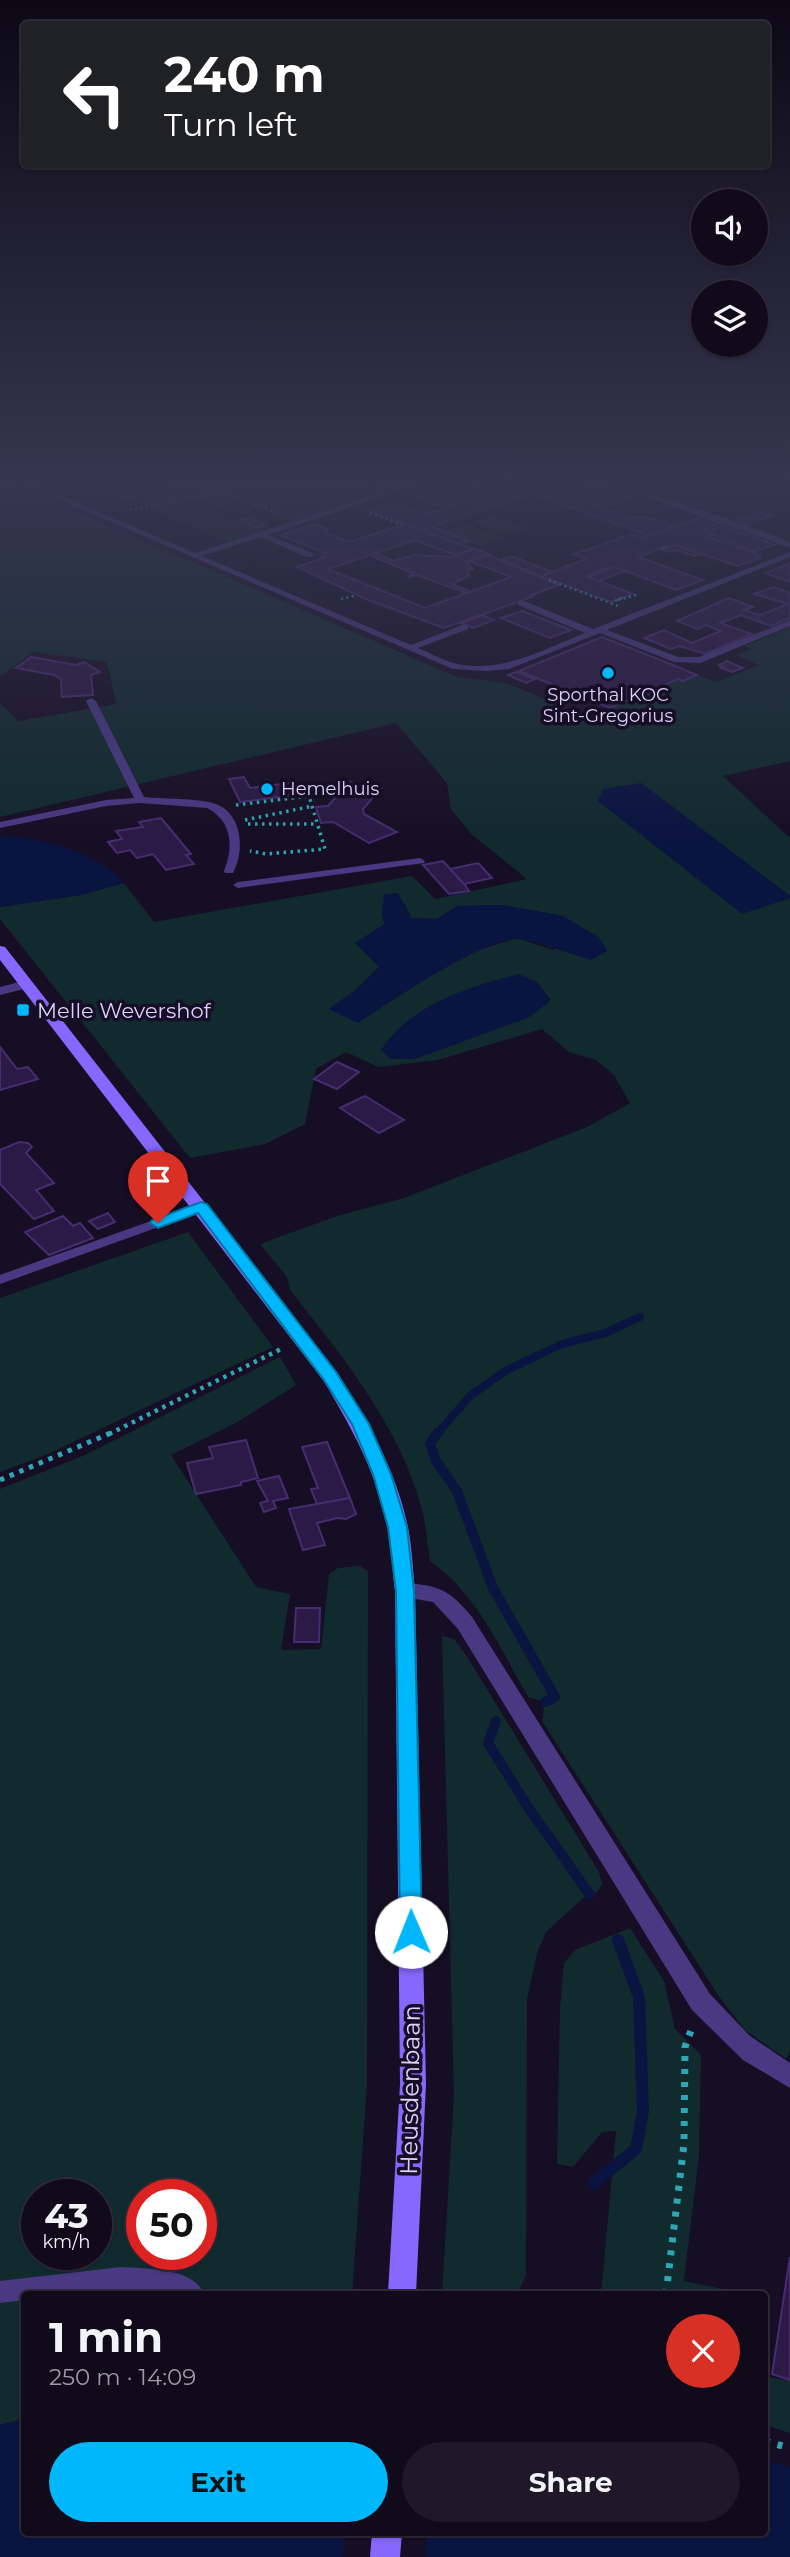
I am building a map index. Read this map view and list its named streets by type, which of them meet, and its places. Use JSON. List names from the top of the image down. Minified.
{"streets":{"main road":["Heusdenbaan"]},"places":{"other":["Sporthal KOC Sint-Gregorius","Hemelhuis"],"transit":["Melle Wevershof"]},"page":{"turn":["240 m","Turn left"],"speed":"43 km/h","limit":"50","heading":["1 min","250 m · 14:09"],"buttons":["Exit","Share"]}}
